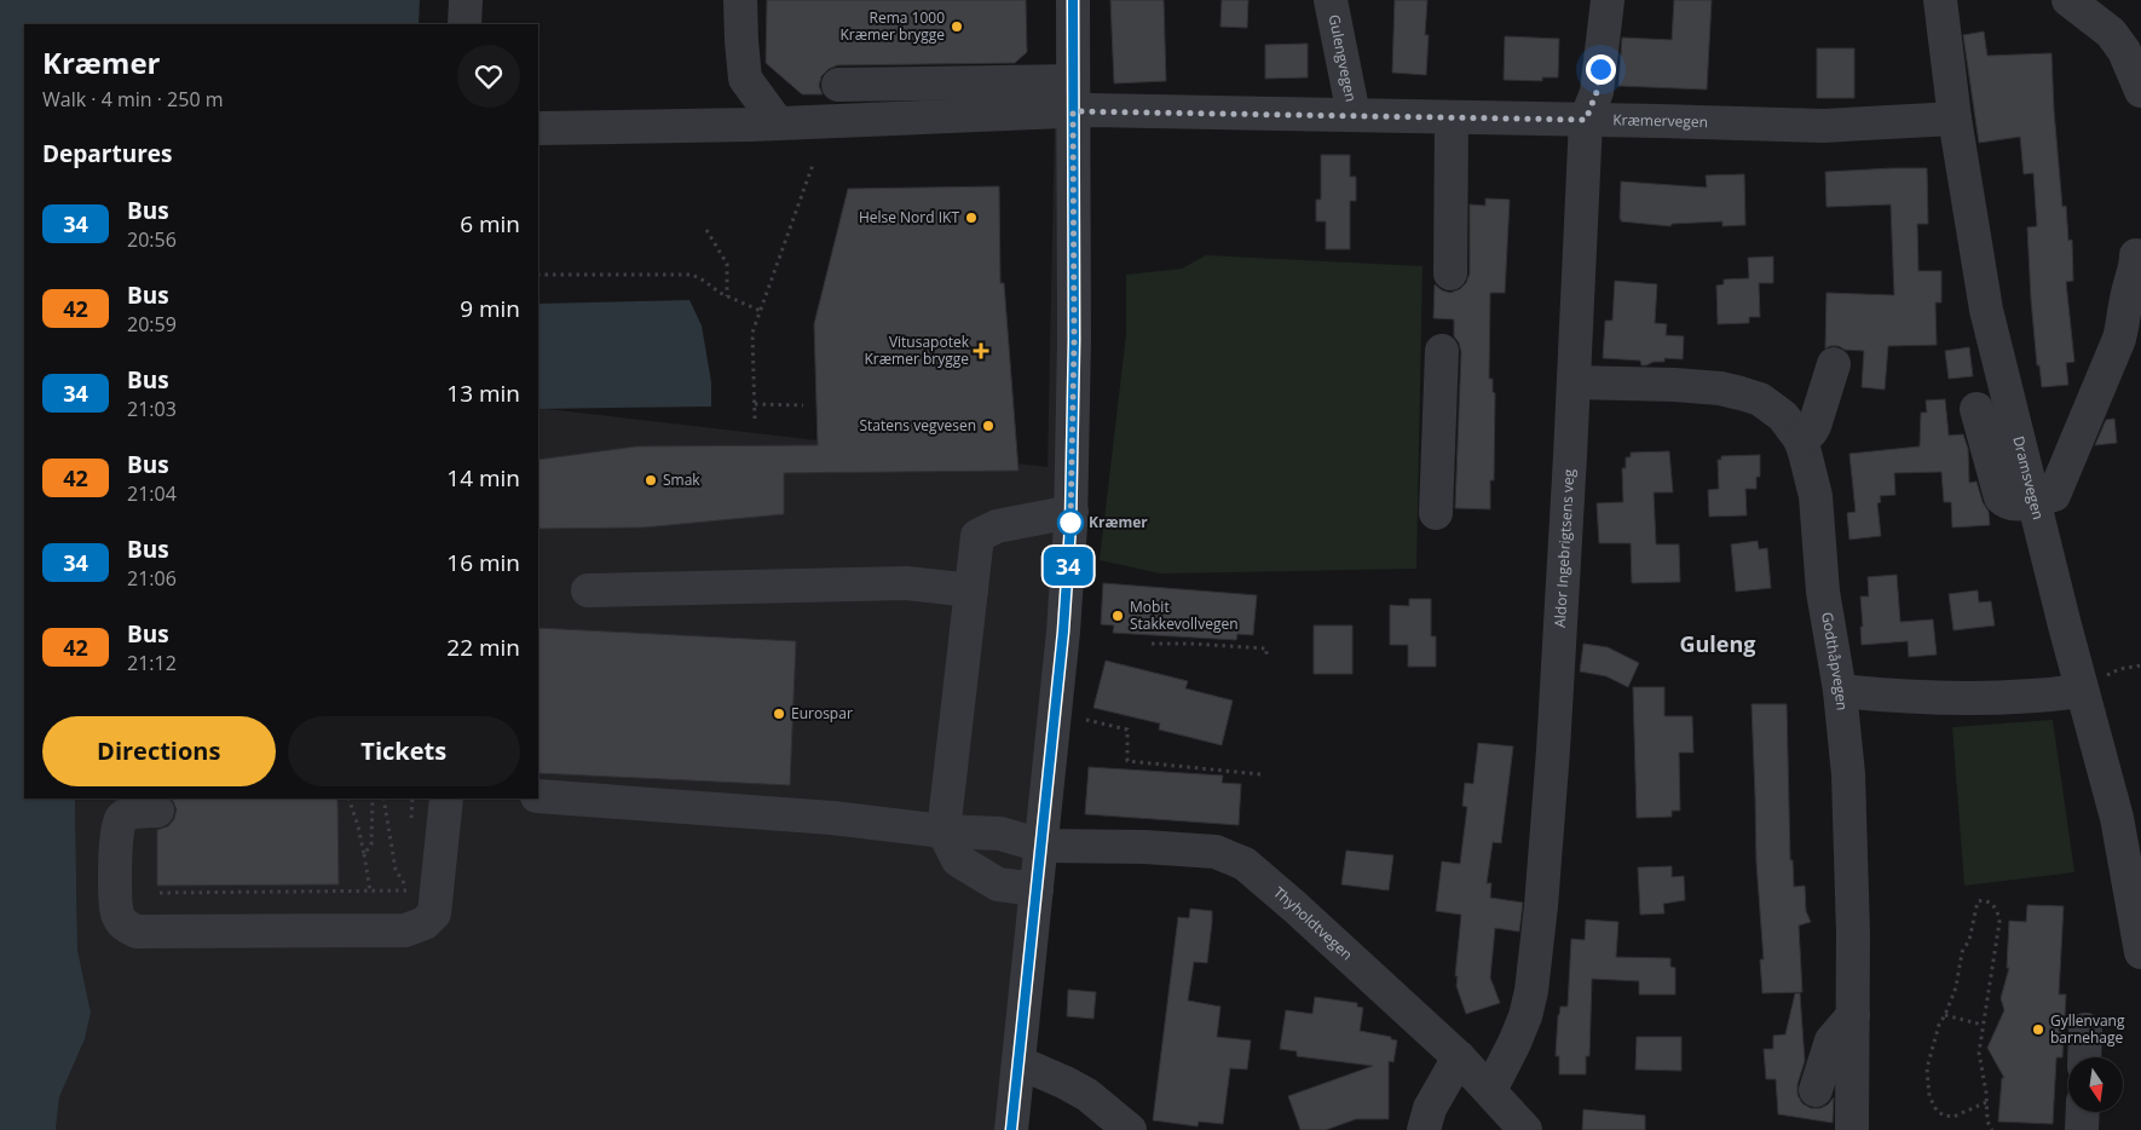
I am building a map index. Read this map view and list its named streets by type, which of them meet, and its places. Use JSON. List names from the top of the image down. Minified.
{"streets":{"street":["Gulengvegen","Kræmervegen","Dramsvegen","Aldor Ingebrigtsens veg","Godthåpvegen","Thyholdtvegen"]},"crossings":[["Gulengvegen","Kræmervegen"],["Kræmervegen","Dramsvegen"],["Kræmervegen","Aldor Ingebrigtsens veg"],["Aldor Ingebrigtsens veg","Godthåpvegen"],["Aldor Ingebrigtsens veg","Thyholdtvegen"]],"districts":["Guleng"],"places":{"other":["Rema 1000 Kræmer brygge","Helse Nord IKT","Statens vegvesen","Smak","Kræmer","Mobit Stakkevollvegen","Eurospar","Gyllenvang barnehage"],"health":["Vitusapotek Kræmer brygge"]},"lines":["bus line 34"],"north":"bottom","page":{"on_map":"34","heading":[["Kræmer","Walk · 4 min · 250 m"],"Departures"],"list":[{"mark":"34","name":"Bus","note":"20:56","value":"6 min"},{"mark":"42","name":"Bus","note":"20:59","value":"9 min"},{"mark":"34","name":"Bus","note":"21:03","value":"13 min"},{"mark":"42","name":"Bus","note":"21:04","value":"14 min"},{"mark":"34","name":"Bus","note":"21:06","value":"16 min"},{"mark":"42","name":"Bus","note":"21:12","value":"22 min"}],"buttons":["Directions","Tickets"]}}
